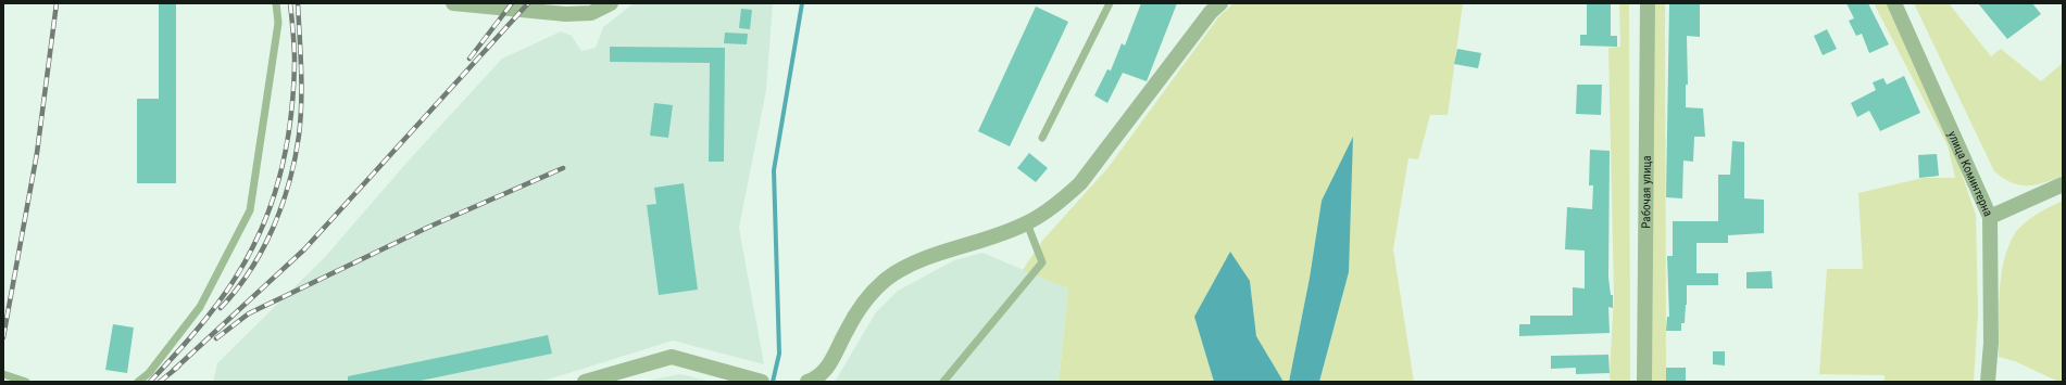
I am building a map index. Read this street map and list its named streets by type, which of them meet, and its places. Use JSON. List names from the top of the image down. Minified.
{"streets":{"street":["улица Коминтерна","Рабочая улица"]}}
